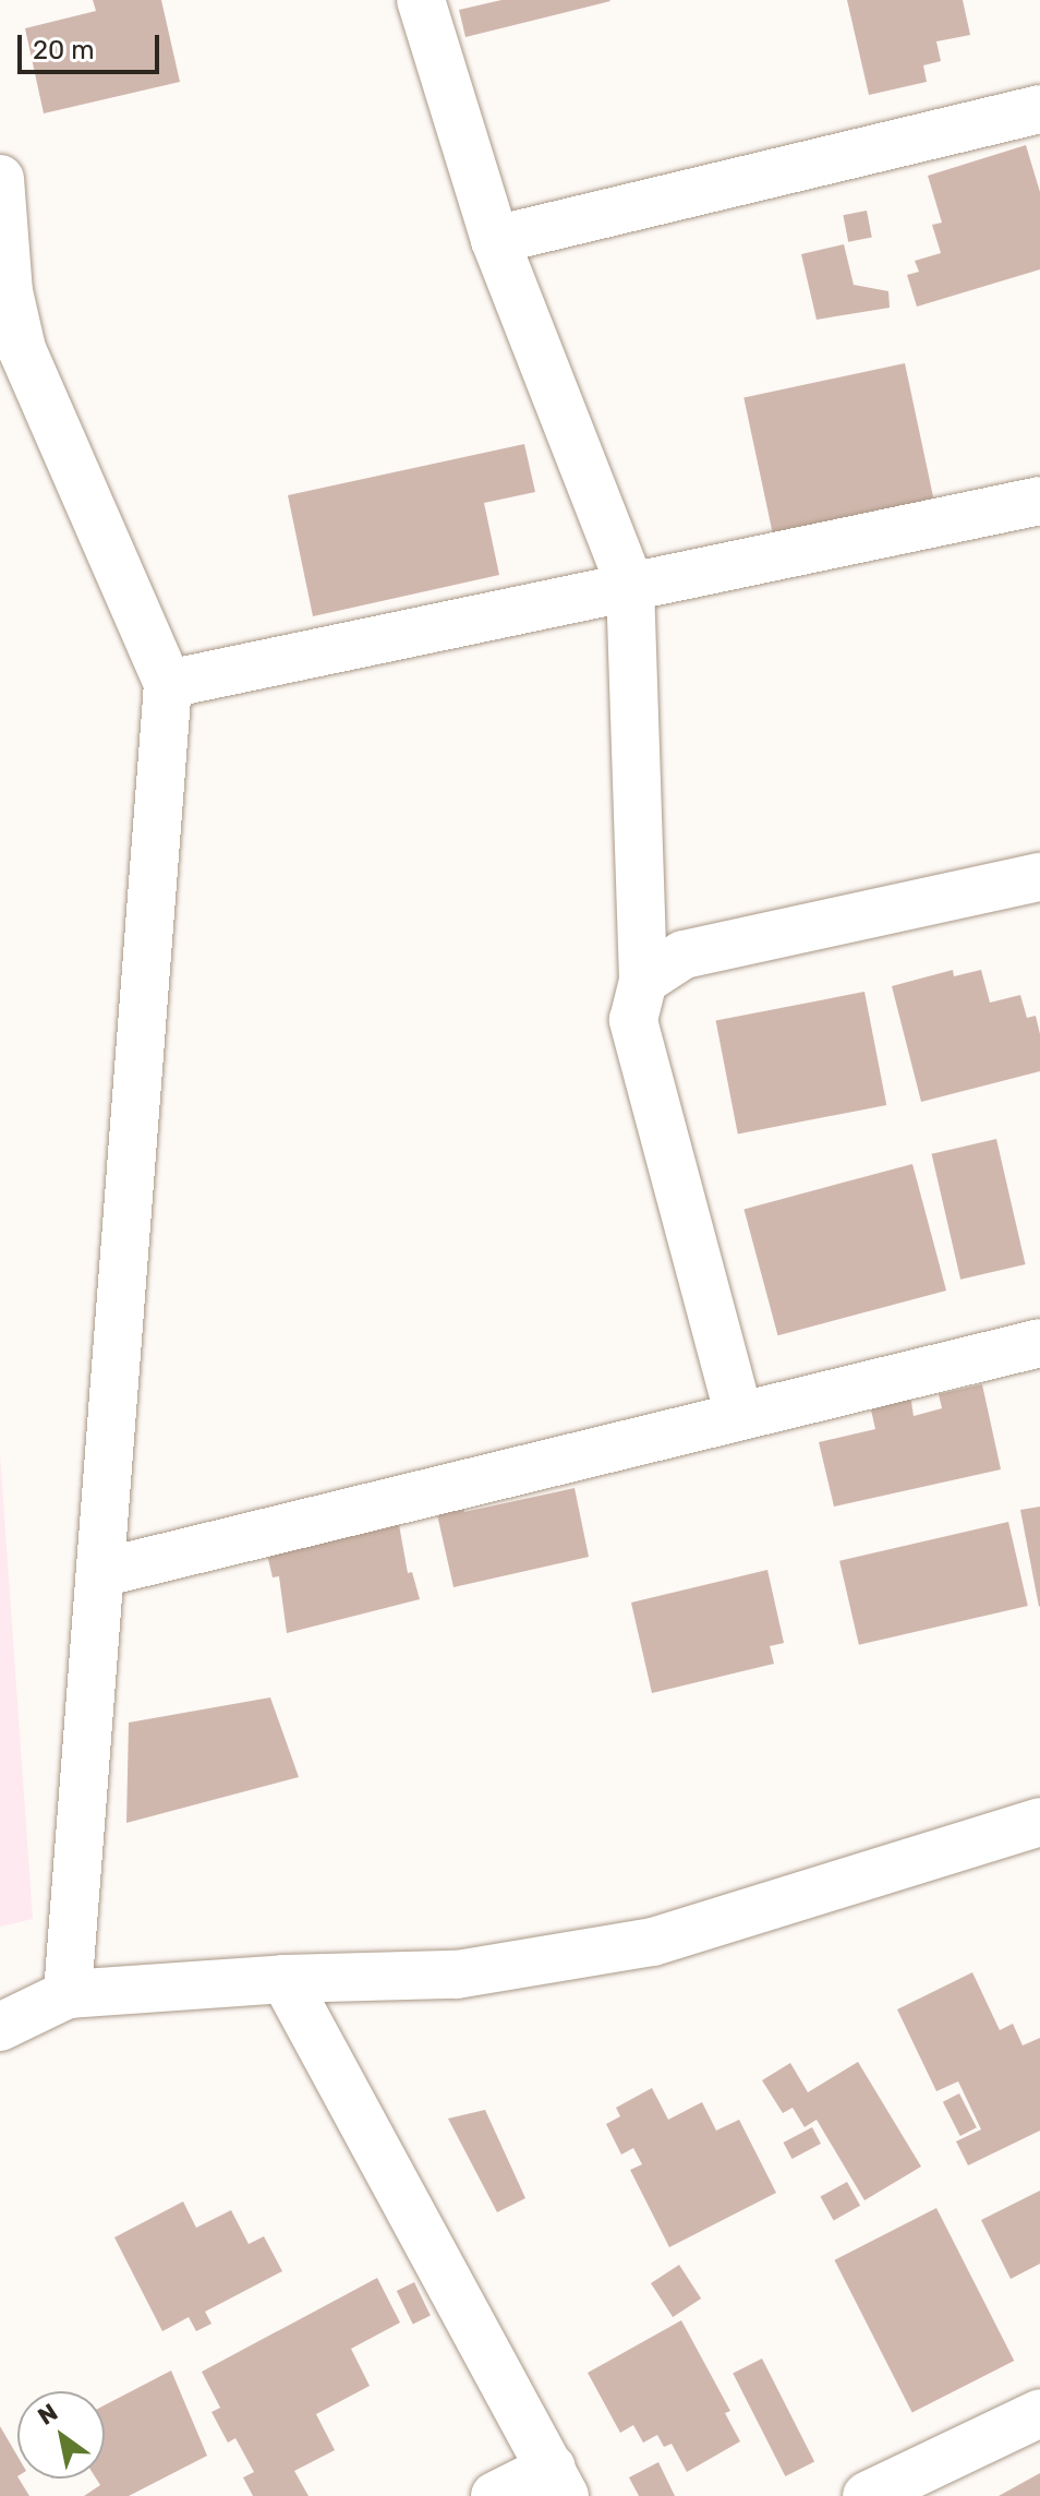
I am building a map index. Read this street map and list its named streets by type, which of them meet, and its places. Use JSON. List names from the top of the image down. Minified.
{"scale_bar":"20 m","north":"top left"}
